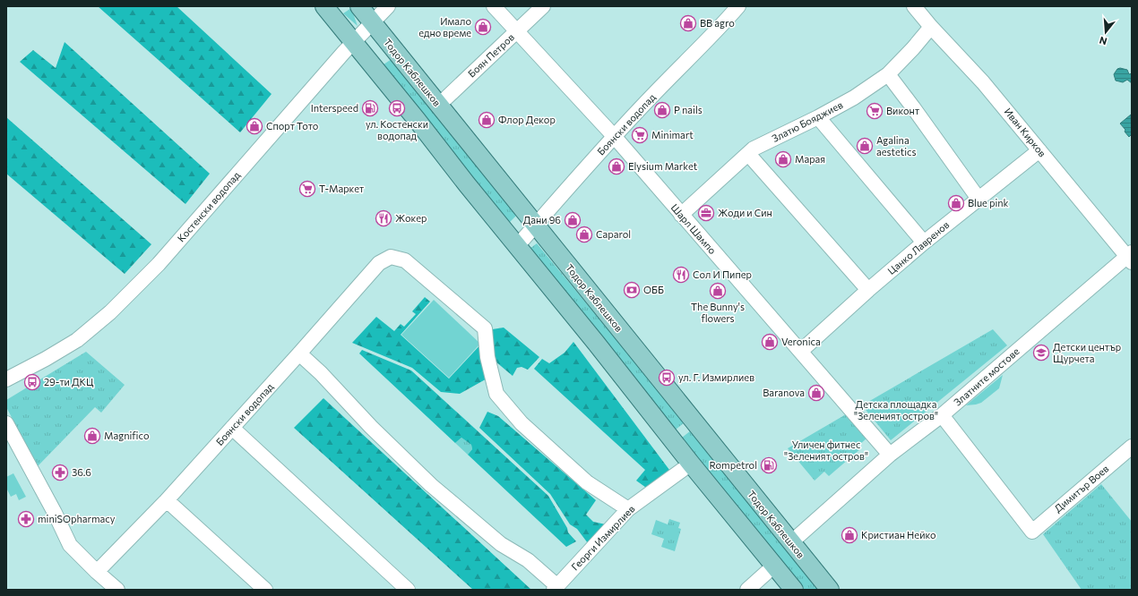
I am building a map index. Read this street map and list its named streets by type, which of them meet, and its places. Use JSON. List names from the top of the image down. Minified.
{"streets":{"main road":["Тодор Каблешков"],"street":["Боян Петров","Златю Бояджиев","Боянски водопад","Иван Кирков","Костенски водопад","Шарл Шампо","Цанко Лавренов","Златните мостове","Димитър Воев","Георги Измирлиев"]},"crossings":[["Боян Петров","Тодор Каблешков"],["Боян Петров","Шарл Шампо"],["Тодор Каблешков","Боянски водопад"],["Тодор Каблешков","Костенски водопад"],["Тодор Каблешков","Златните мостове"],["Златю Бояджиев","Иван Кирков"],["Златю Бояджиев","Шарл Шампо"],["Боянски водопад","Шарл Шампо"],["Боянски водопад","Георги Измирлиев"],["Иван Кирков","Цанко Лавренов"],["Иван Кирков","Златните мостове"],["Шарл Шампо","Цанко Лавренов"],["Шарл Шампо","Златните мостове"],["Златните мостове","Димитър Воев"]],"parks":["Детска площадка \"Зеленият остров\"","Уличен фитнес \"Зеленият остров\""],"places":{"shop":["BB agro","Имало едно време","P nails","Флор Декор","Спорт Тото","Agalina aestetics","Марая","Elysium Market","Blue pink","Дани 96","Caparol","The Bunny's flowers","Veronica","Baranova","Magnifico","Кристиан Нейко"],"fuel station":["Interspeed","Rompetrol"],"bus stop":["ул. Костенски водопад","ул. Г. Измирлиев","29-ти ДКЦ"],"supermarket":["Виконт","Minimart","Т-Маркет"],"office":["Жоди и Син"],"restaurant":["Жокер","Сол И Пипер"],"bank":["ОББ"],"school or university":["Детски център Щурчета"],"pharmacy":["36.6","miniSOpharmacy"]},"north":"bottom"}
